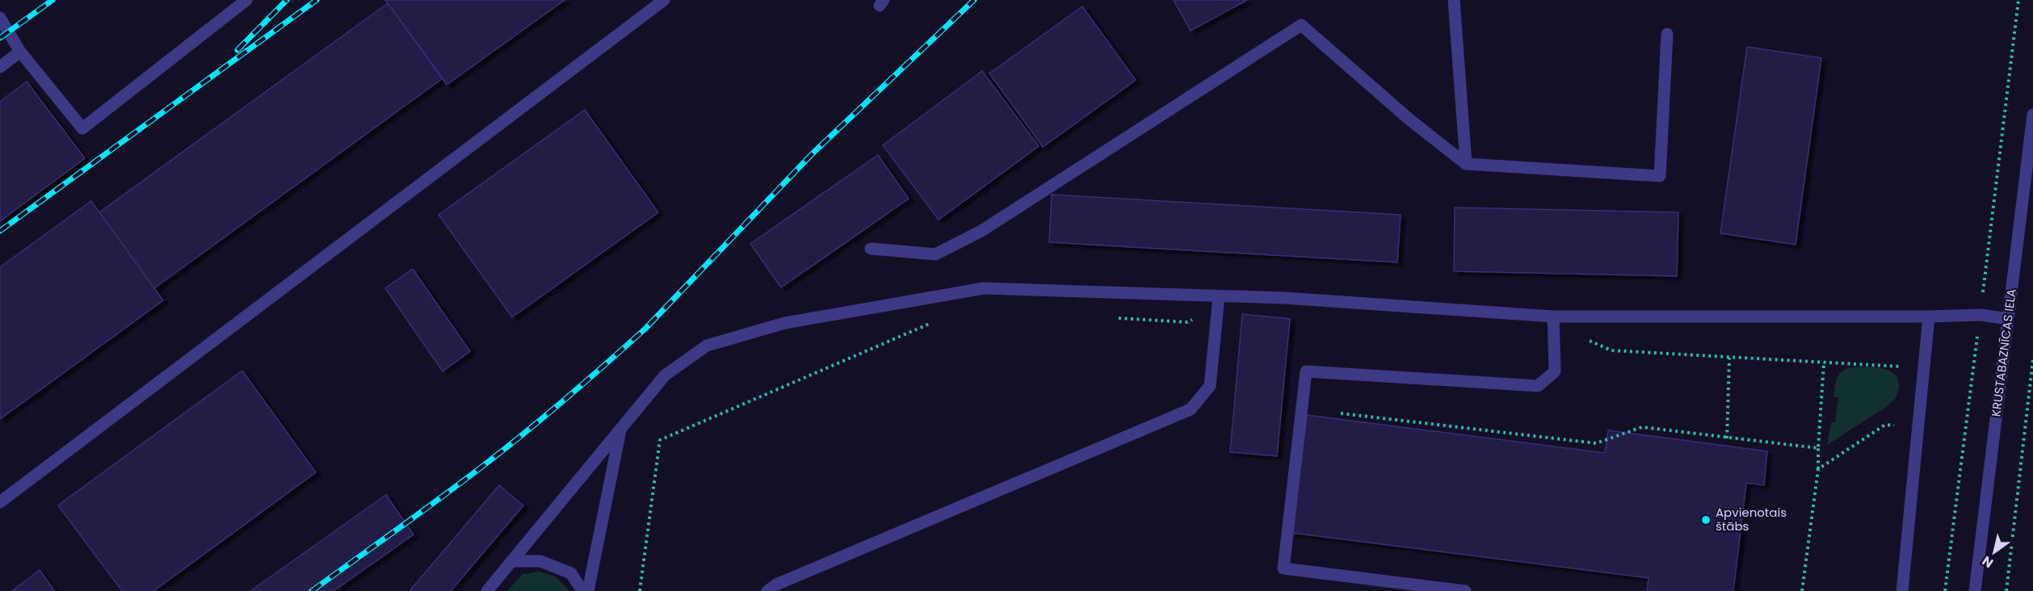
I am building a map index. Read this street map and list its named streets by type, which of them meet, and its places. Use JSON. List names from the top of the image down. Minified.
{"streets":{"street":["KRUSTABAZNĪCAS IELA"]},"places":["Apvienotais štābs"],"north":"bottom left"}
